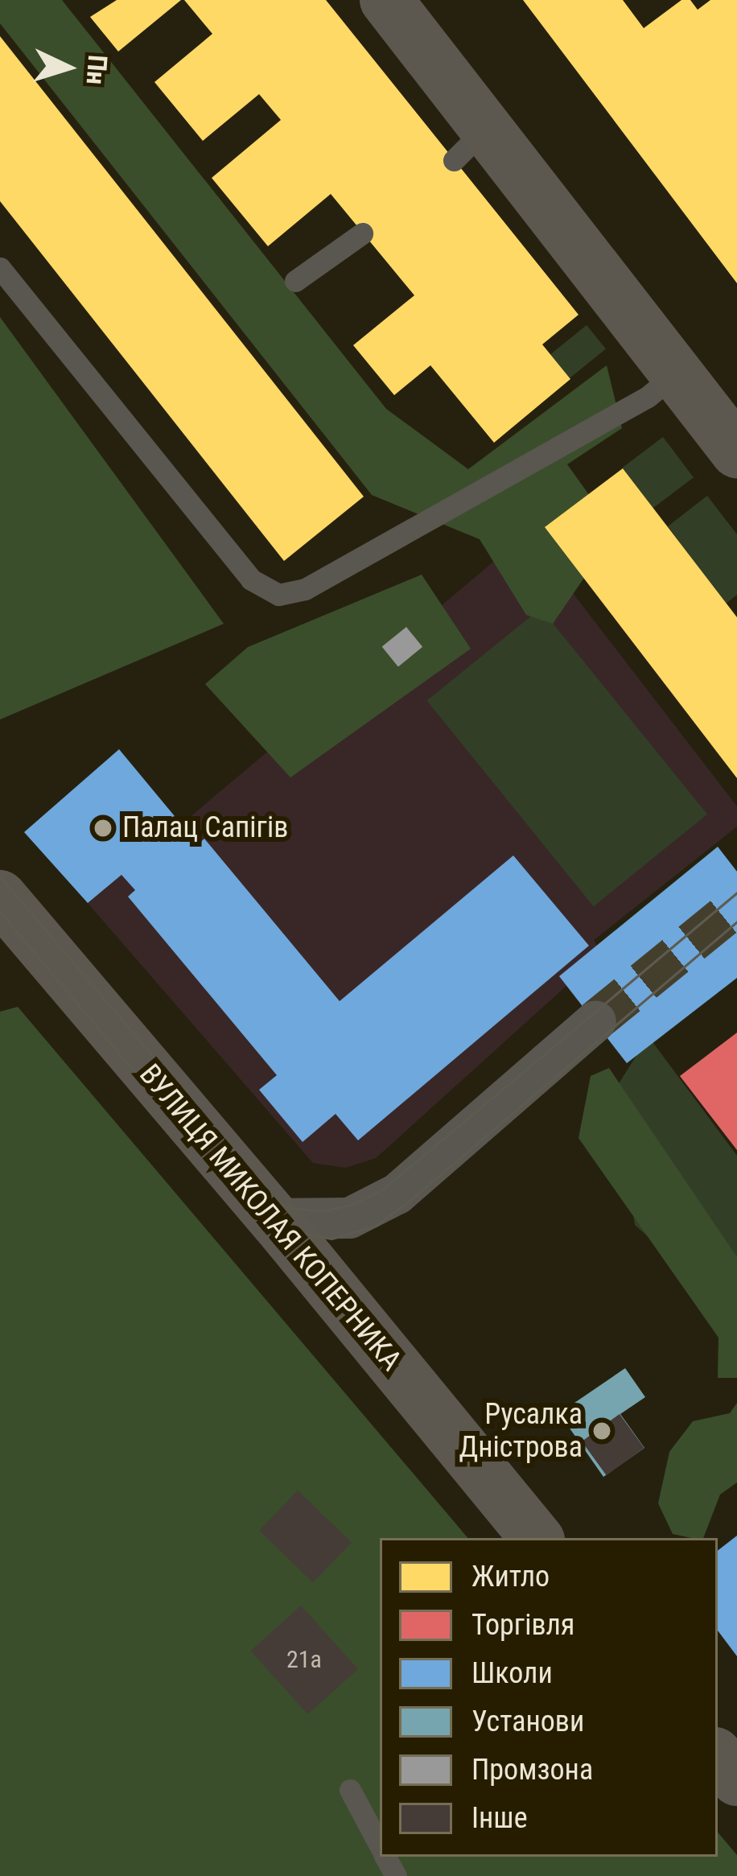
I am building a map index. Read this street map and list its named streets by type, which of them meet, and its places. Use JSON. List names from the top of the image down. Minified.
{"streets":{"main road":["ВУЛИЦЯ МИКОЛАЯ КОПЕРНИКА"]},"places":["Палац Сапігів","Русалка Дністрова"],"house_numbers":["21а"],"legend":["Житло","Торгівля","Школи","Установи","Промзона","Інше"],"north":"right"}
